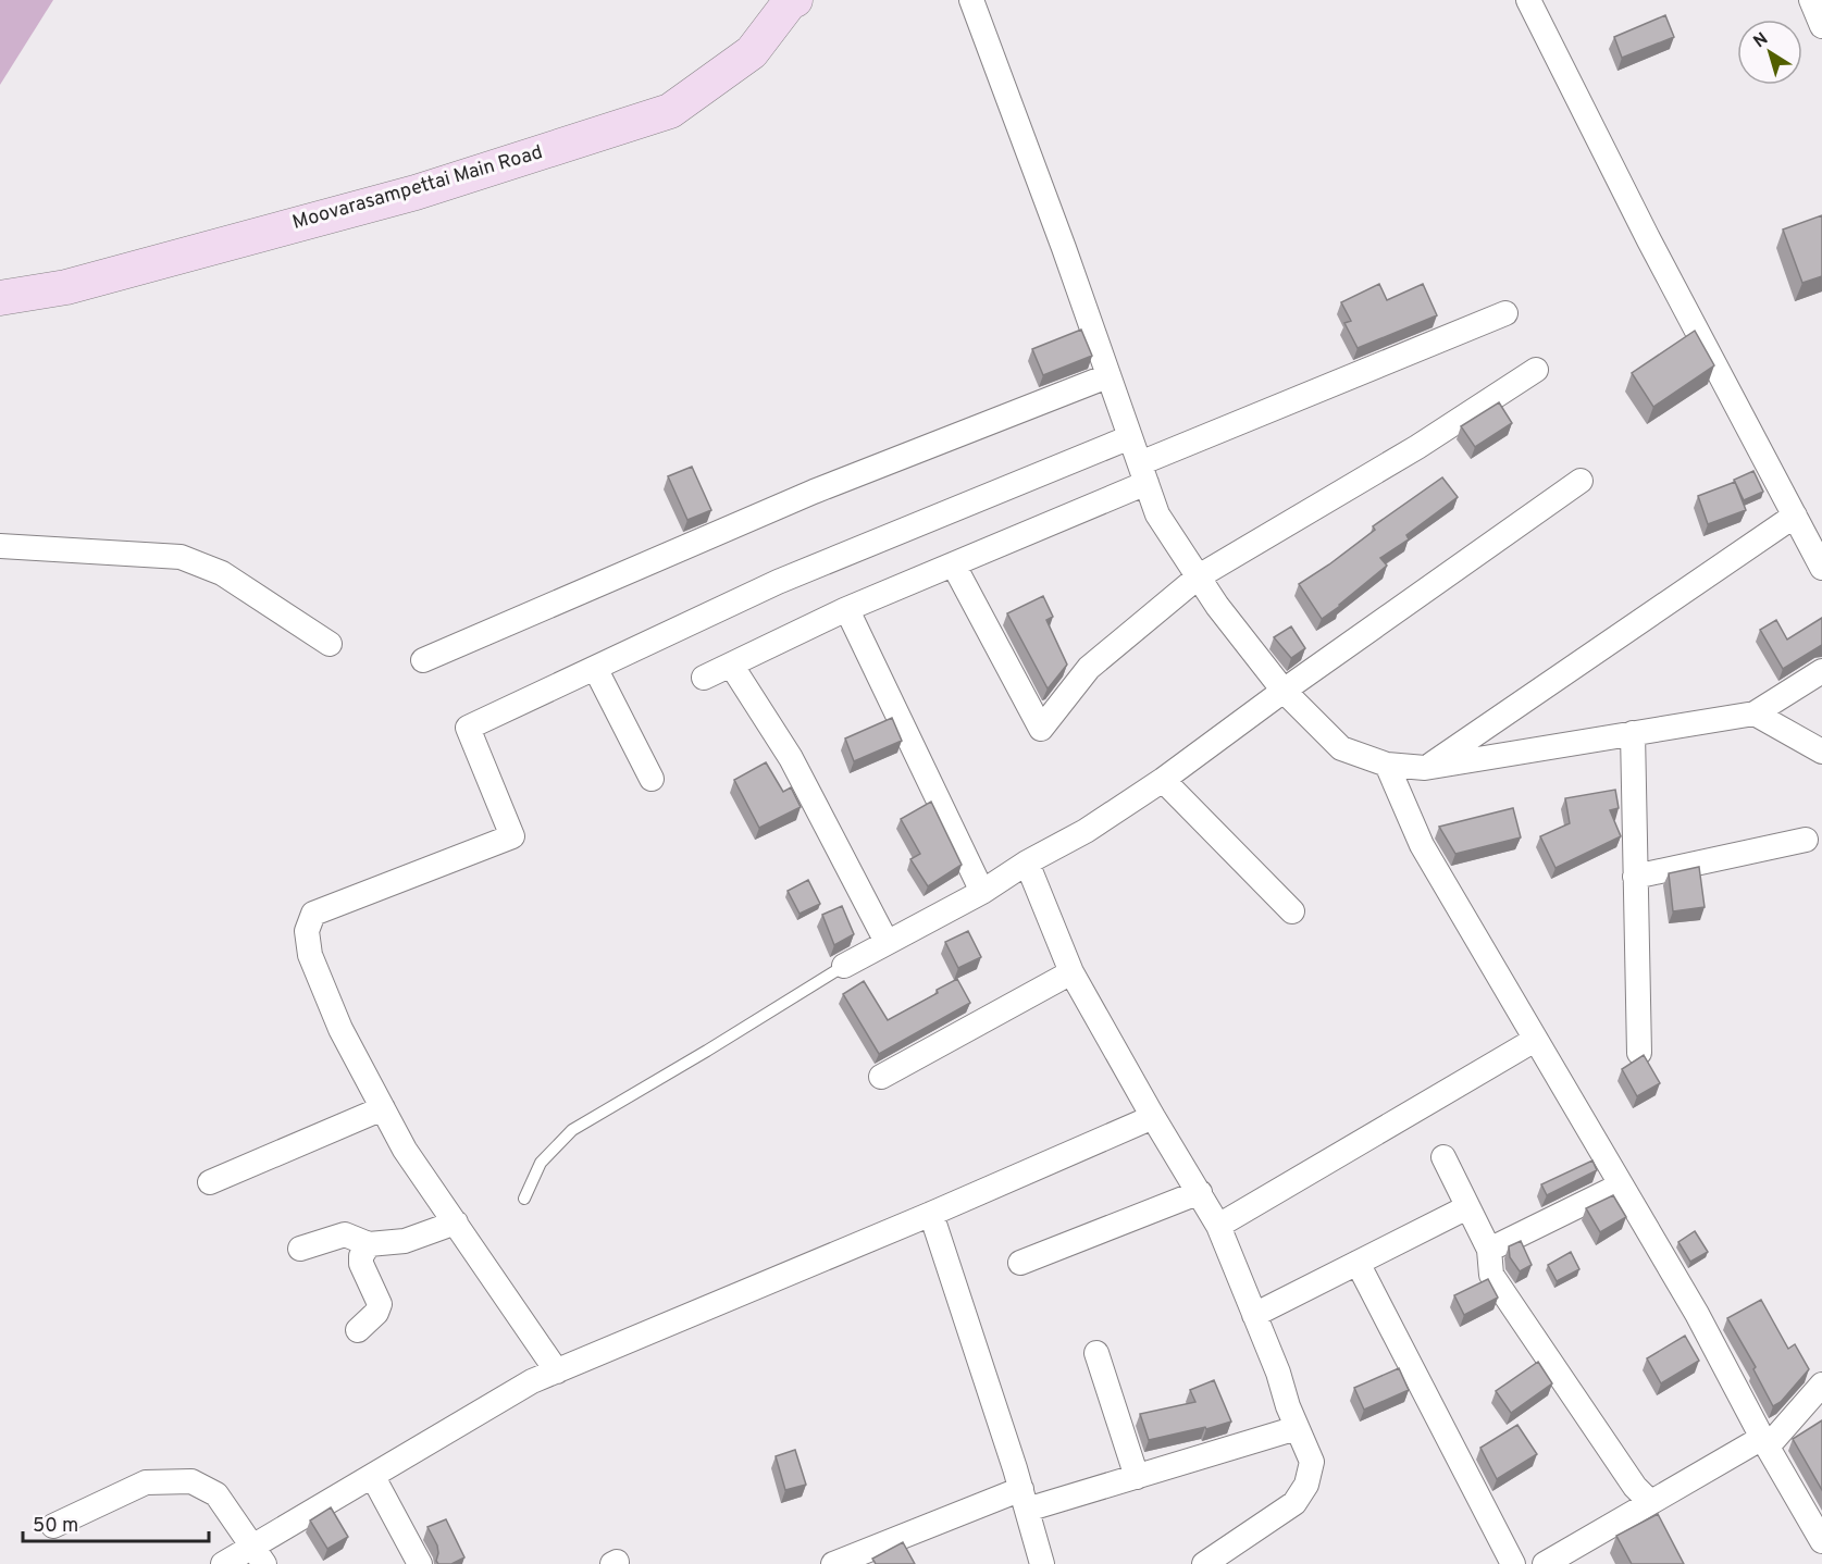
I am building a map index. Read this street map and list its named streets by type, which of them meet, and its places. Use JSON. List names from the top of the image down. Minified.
{"streets":{"street":["Moovarasampettai Main Road"]},"scale_bar":"50 m","north":"top left"}
